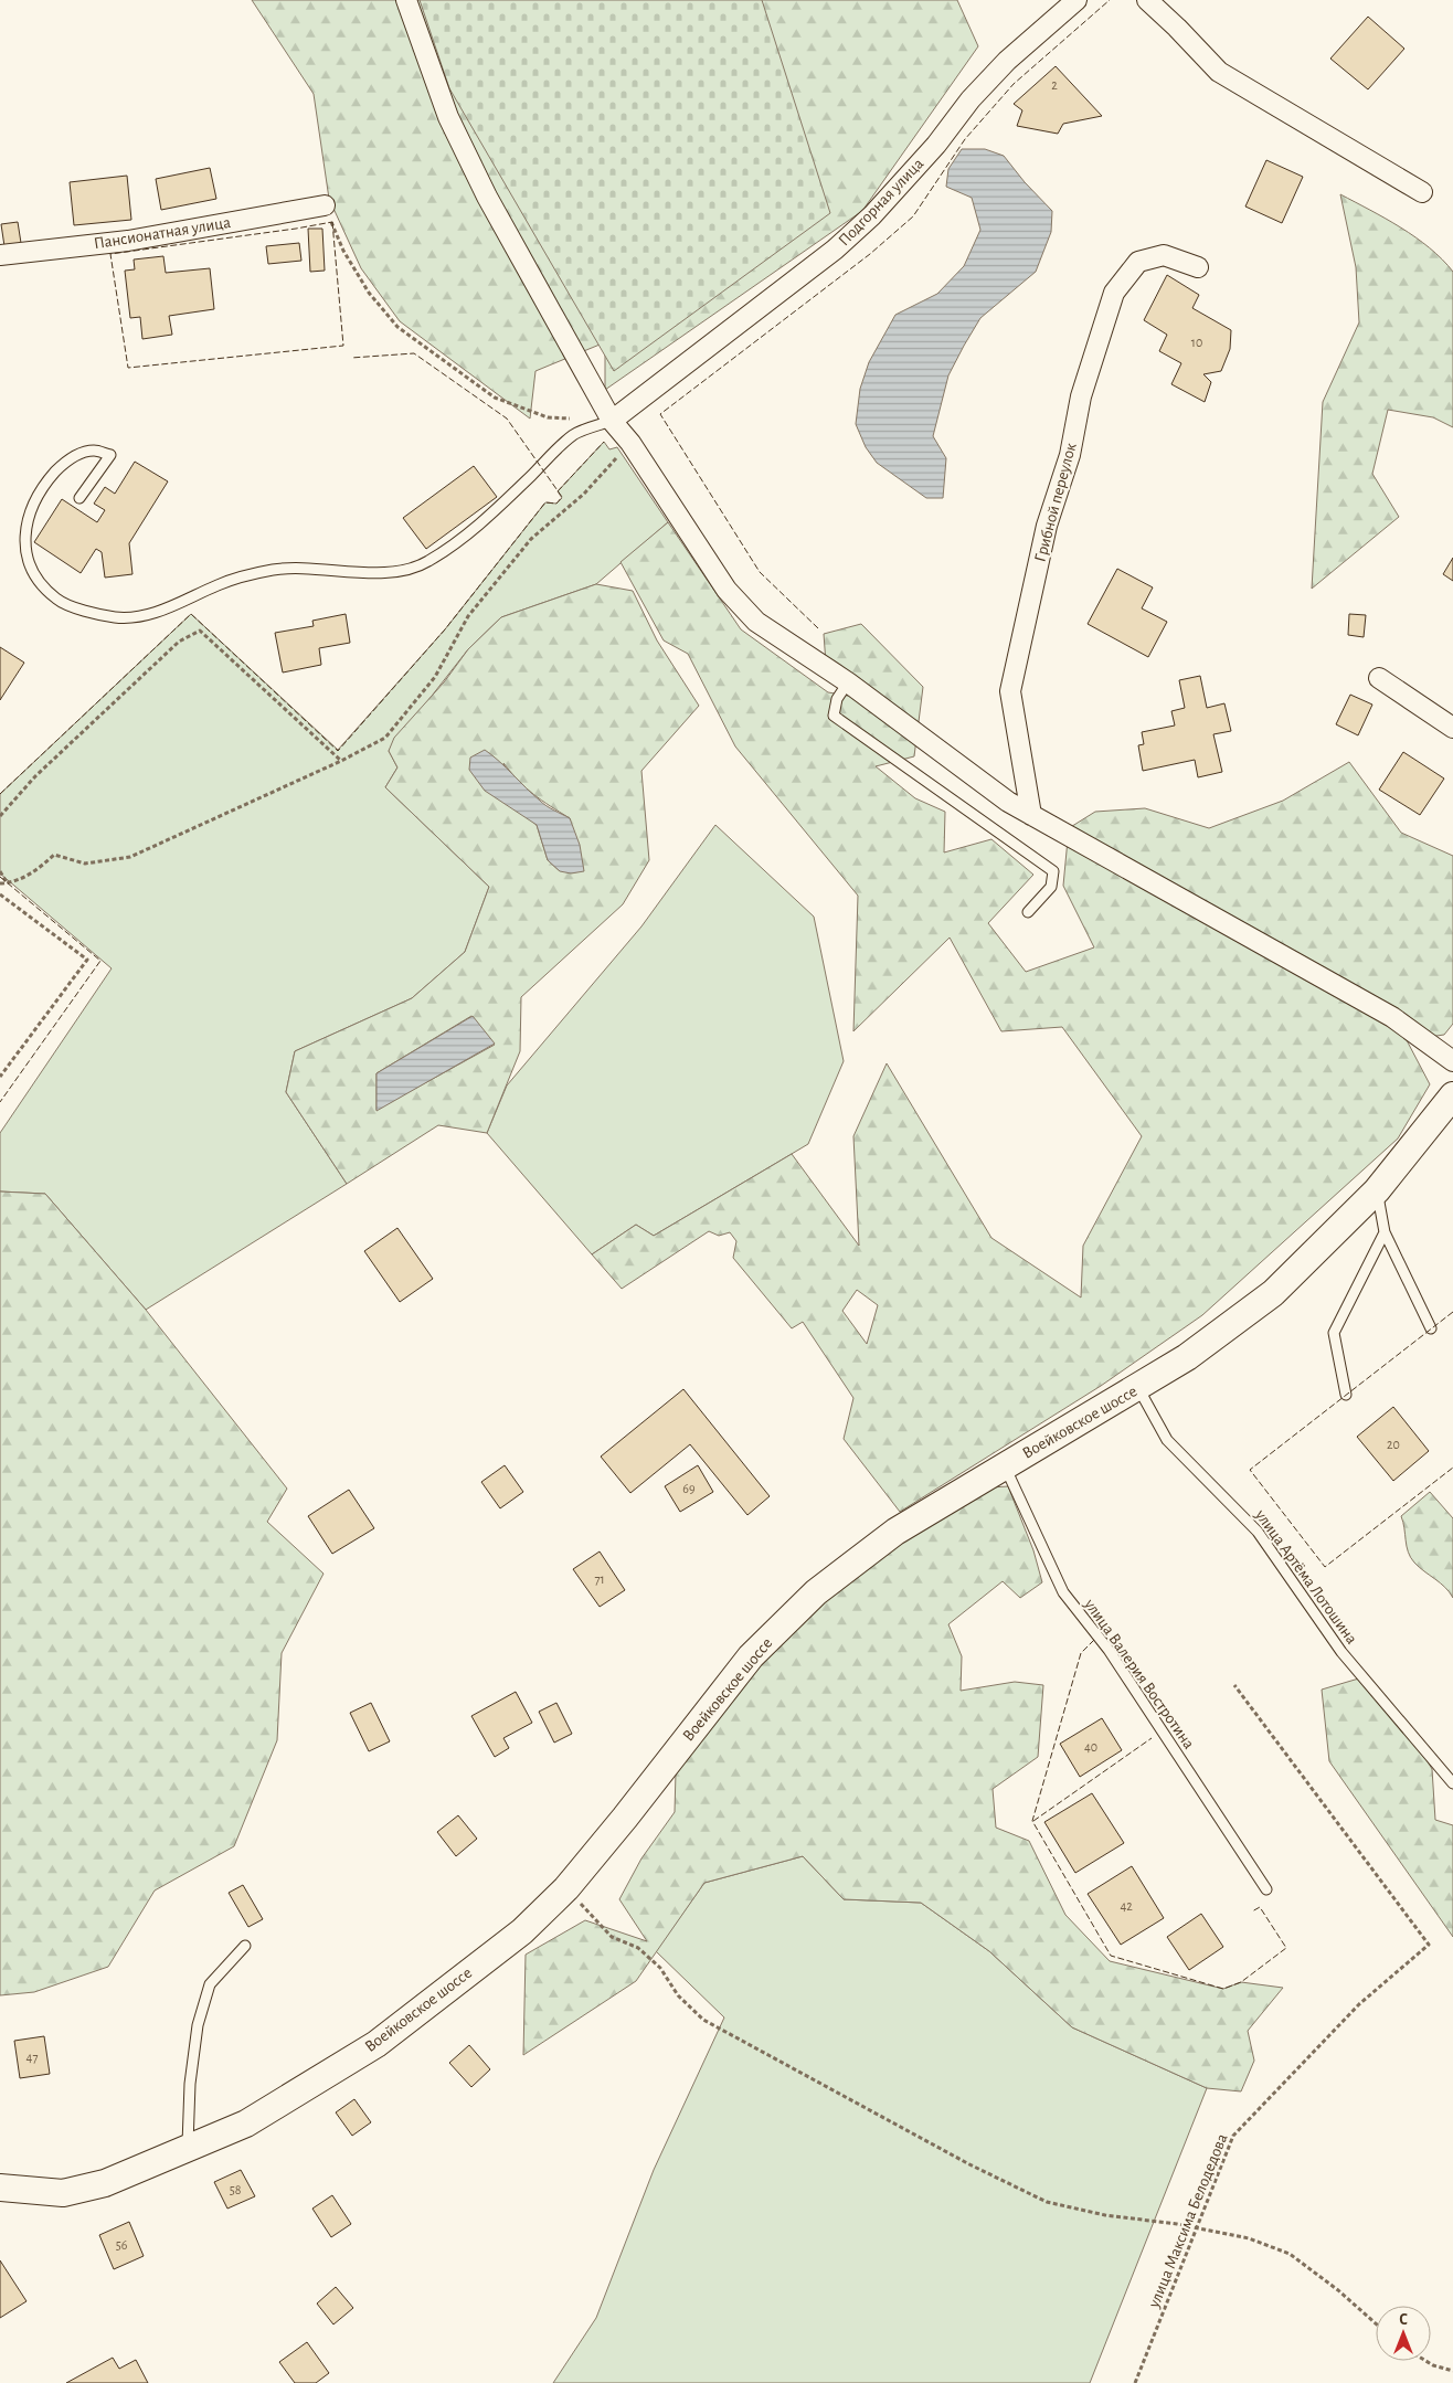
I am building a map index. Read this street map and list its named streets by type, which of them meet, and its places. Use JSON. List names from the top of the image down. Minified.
{"streets":{"street":["Подгорная улица","Пансионатная улица","Грибной переулок","Воейковское шоссе"],"lane":["улица Артёма Лотошина","улица Валерия Востротина"],"path":["улица Максима Белодедова"]},"crossings":[["Воейковское шоссе","улица Артёма Лотошина"],["Воейковское шоссе","улица Валерия Востротина"]],"house_numbers":["2","10","20","69","71","40","42","47","58","56"],"north":"top"}
